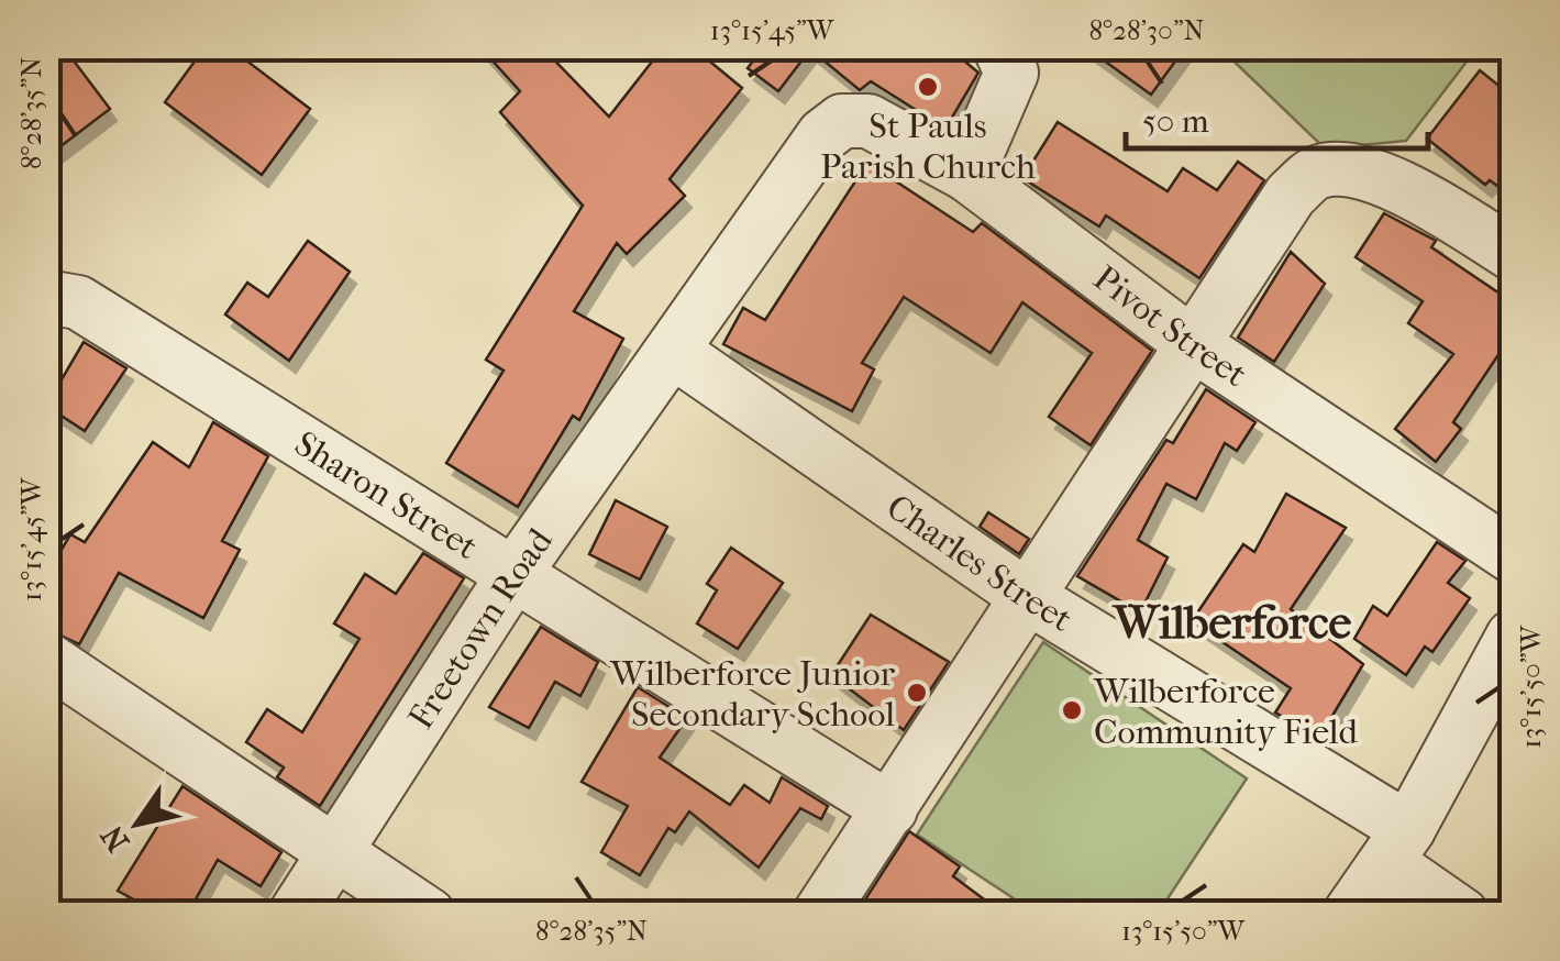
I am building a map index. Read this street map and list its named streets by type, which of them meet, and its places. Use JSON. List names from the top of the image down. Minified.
{"streets":{"street":["Pivot Street","Sharon Street","Charles Street","Freetown Road"]},"crossings":[["Pivot Street","Freetown Road"],["Sharon Street","Freetown Road"],["Charles Street","Freetown Road"]],"districts":["Wilberforce"],"places":["St Pauls Parish Church","Wilberforce Junior Secondary School","Wilberforce Community Field"],"scale_bar":"50 m","north":"bottom left","coordinates":["13°15'45\"W","8°28'30\"N","8°28'35\"N","13°15'50\"W"]}
